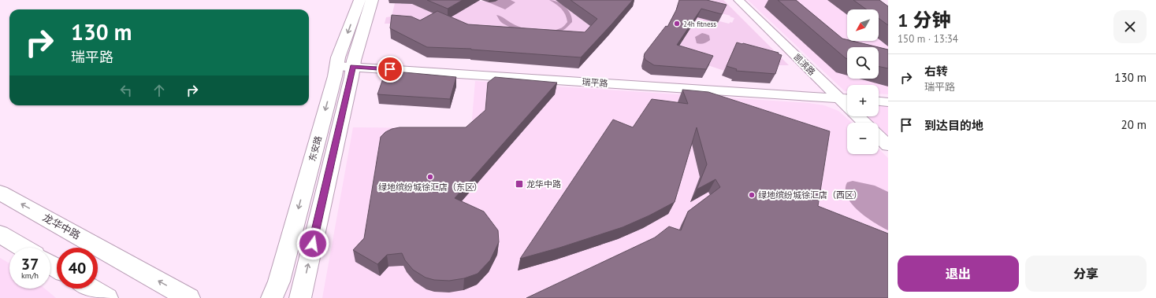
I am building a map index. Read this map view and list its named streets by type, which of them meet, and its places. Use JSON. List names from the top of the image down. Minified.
{"streets":{"street":["凯滨路","瑞平路","东安路","龙华中路"]},"crossings":[["凯滨路","瑞平路"],["瑞平路","东安路"]],"one_way":["龙华中路"],"places":{"other":["24h fitness","绿地缤纷城徐汇店（东区）","绿地缤纷城徐汇店（西区）"],"transit":["龙华中路"]},"north":"bottom left","page":{"heading":["1 分钟","150 m · 13:34"],"map_buttons":["+","−"],"turn":["130 m","瑞平路"],"list":[{"name":"右转","note":"瑞平路","value":"130 m"},{"name":"到达目的地","value":"20 m"}],"speed":"37 km/h","limit":"40","buttons":["退出","分享"]}}
